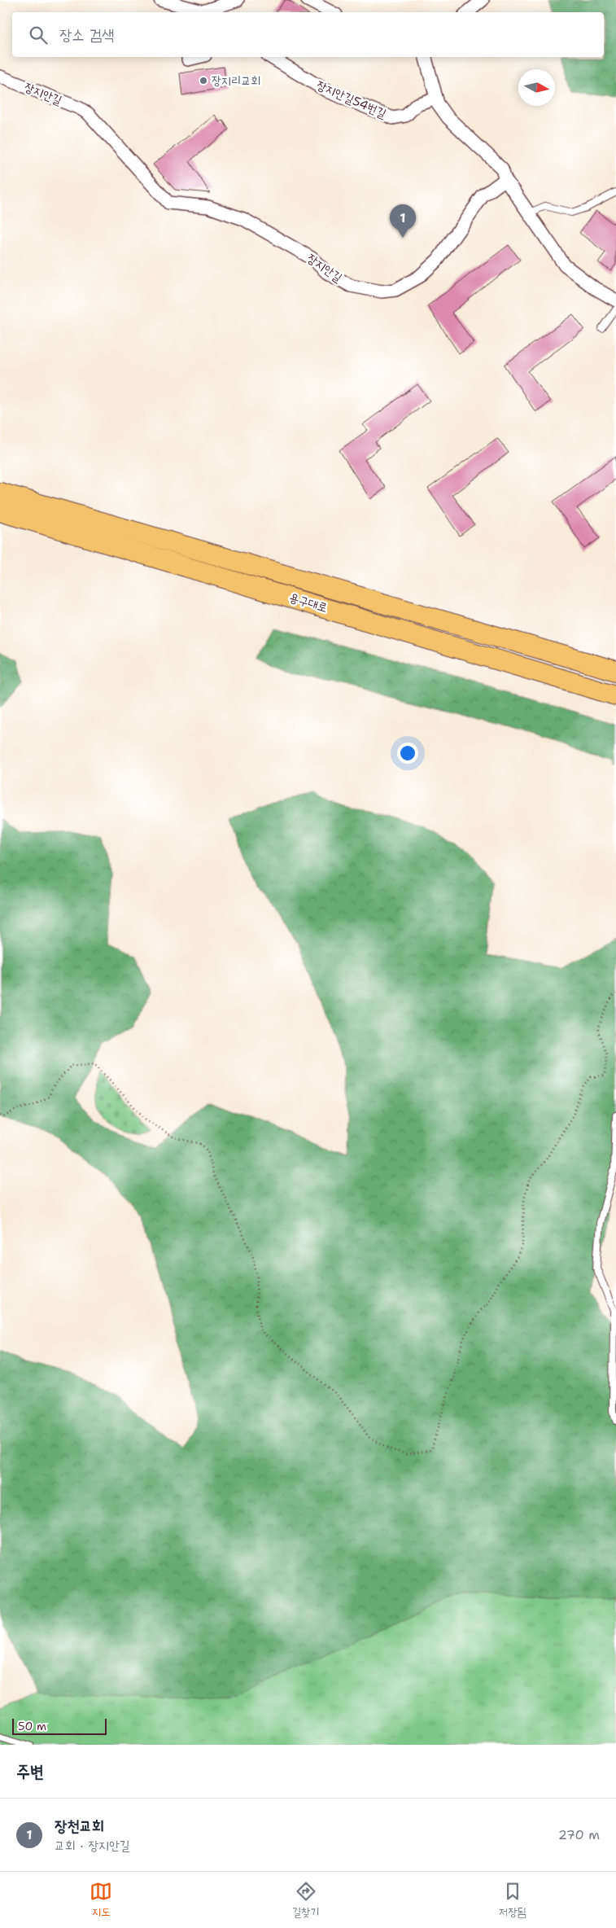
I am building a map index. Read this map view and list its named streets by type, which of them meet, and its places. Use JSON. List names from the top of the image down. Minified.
{"streets":{"highway":["용구대로"],"street":["장지안길","장지안길54번길"]},"places":["장지리교회"],"scale_bar":"50 m","north":"right","page":{"search":"장소 검색","pins":"1","scale":"50 m","heading":"주변","list":[{"mark":"1","name":"장천교회","note":"교회 · 장지안길","value":"270 m"}],"nav":["지도","길찾기","저장됨"]}}
